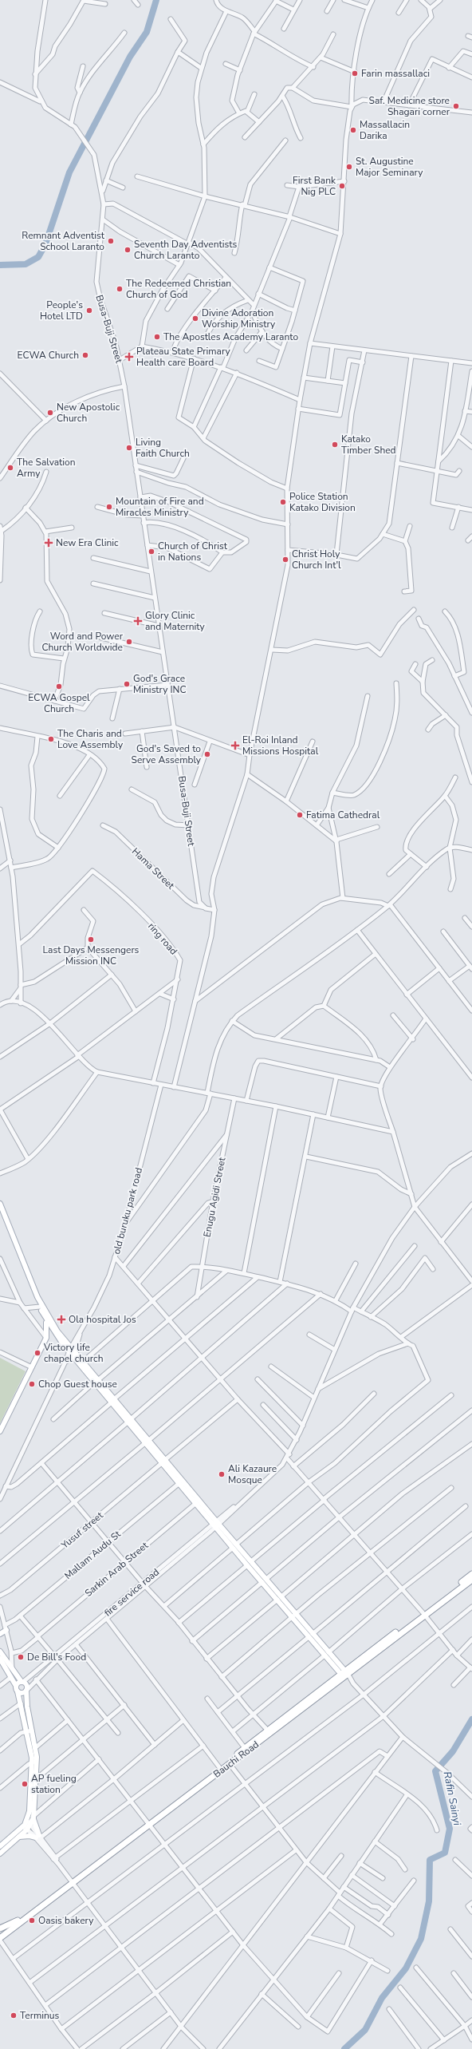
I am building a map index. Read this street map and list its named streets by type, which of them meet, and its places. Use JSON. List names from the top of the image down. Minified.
{"streets":{"highway":["Bauchi Road"],"street":["Busa-Buji Street","Hama Street","ring road","Enugu Agidi Street","old buruku park road","Yusuf street","Mallam Audu St","Sarkin Arab Street","fire service road"]},"crossings":[["Busa-Buji Street","Hama Street"]],"water":["Rafin Sainyi"],"places":{"other":["Farin massallaci","Saf. Medicine store Shagari corner","Massallacin Darika","St. Augustine Major Seminary","First Bank Nig PLC","Remnant Adventist School Laranto","Seventh Day Adventists Church Laranto","The Redeemed Christian Church of God","People's Hotel LTD","Divine Adoration Worship Ministry","The Apostles Academy Laranto","ECWA Church","New Apostolic Church","Katako Timber Shed","Living Faith Church","The Salvation Army","Police Station Katako Division","Mountain of Fire and Miracles Ministry","Church of Christ in Nations","Christ Holy Church Int'l","Word and Power Church Worldwide","God's Grace Ministry INC","ECWA Gospel Church","The Charis and Love Assembly","God's Saved to Serve Assembly","Fatima Cathedral","Last Days Messengers Mission INC","Victory life chapel church","Chop Guest house","Ali Kazaure Mosque","De Bill's Food","AP fueling station","Oasis bakery","Terminus"],"health":["Plateau State Primary Health care Board","New Era Clinic","Glory Clinic and Maternity","El-Roi Inland Missions Hospital","Ola hospital Jos"]}}
